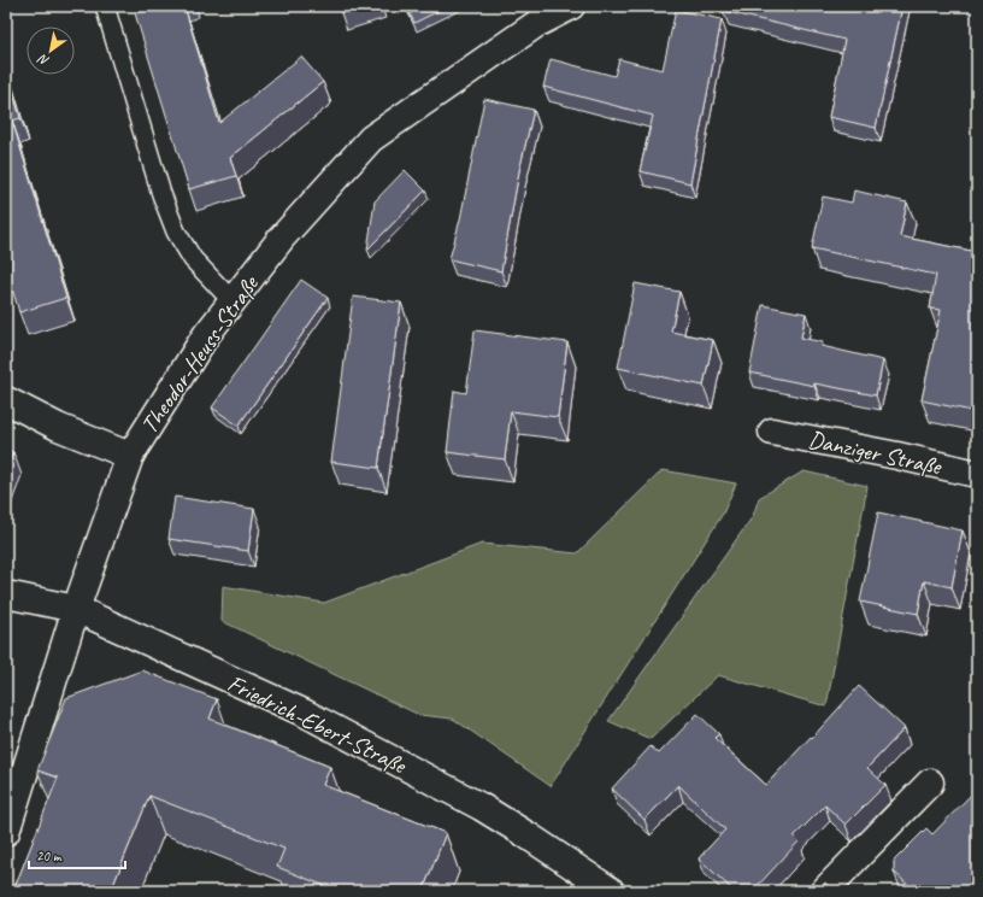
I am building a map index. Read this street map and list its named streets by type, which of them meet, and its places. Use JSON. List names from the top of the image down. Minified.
{"streets":{"street":["Theodor-Heuss-Straße","Danziger Straße","Friedrich-Ebert-Straße"]},"crossings":[["Theodor-Heuss-Straße","Friedrich-Ebert-Straße"]],"scale_bar":"20 m","north":"bottom left"}
